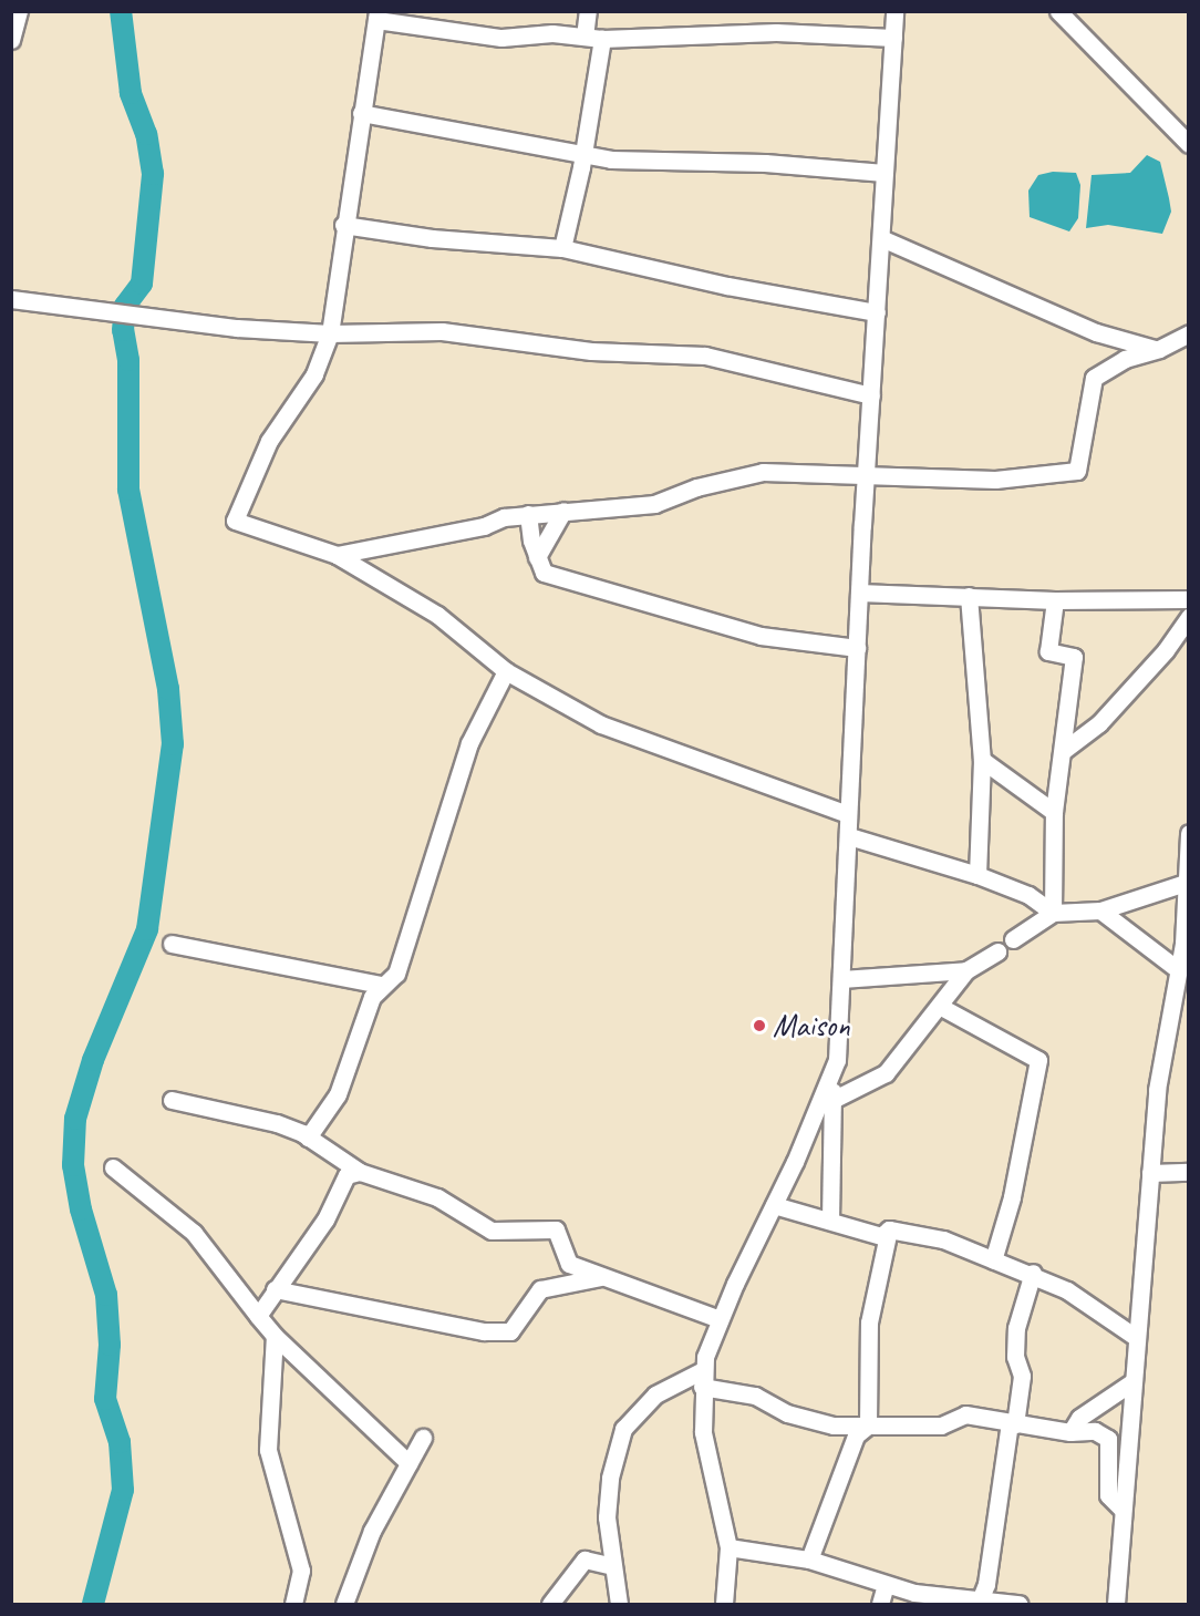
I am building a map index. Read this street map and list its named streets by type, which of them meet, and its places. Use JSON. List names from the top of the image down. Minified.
{"places":["Maison"]}
